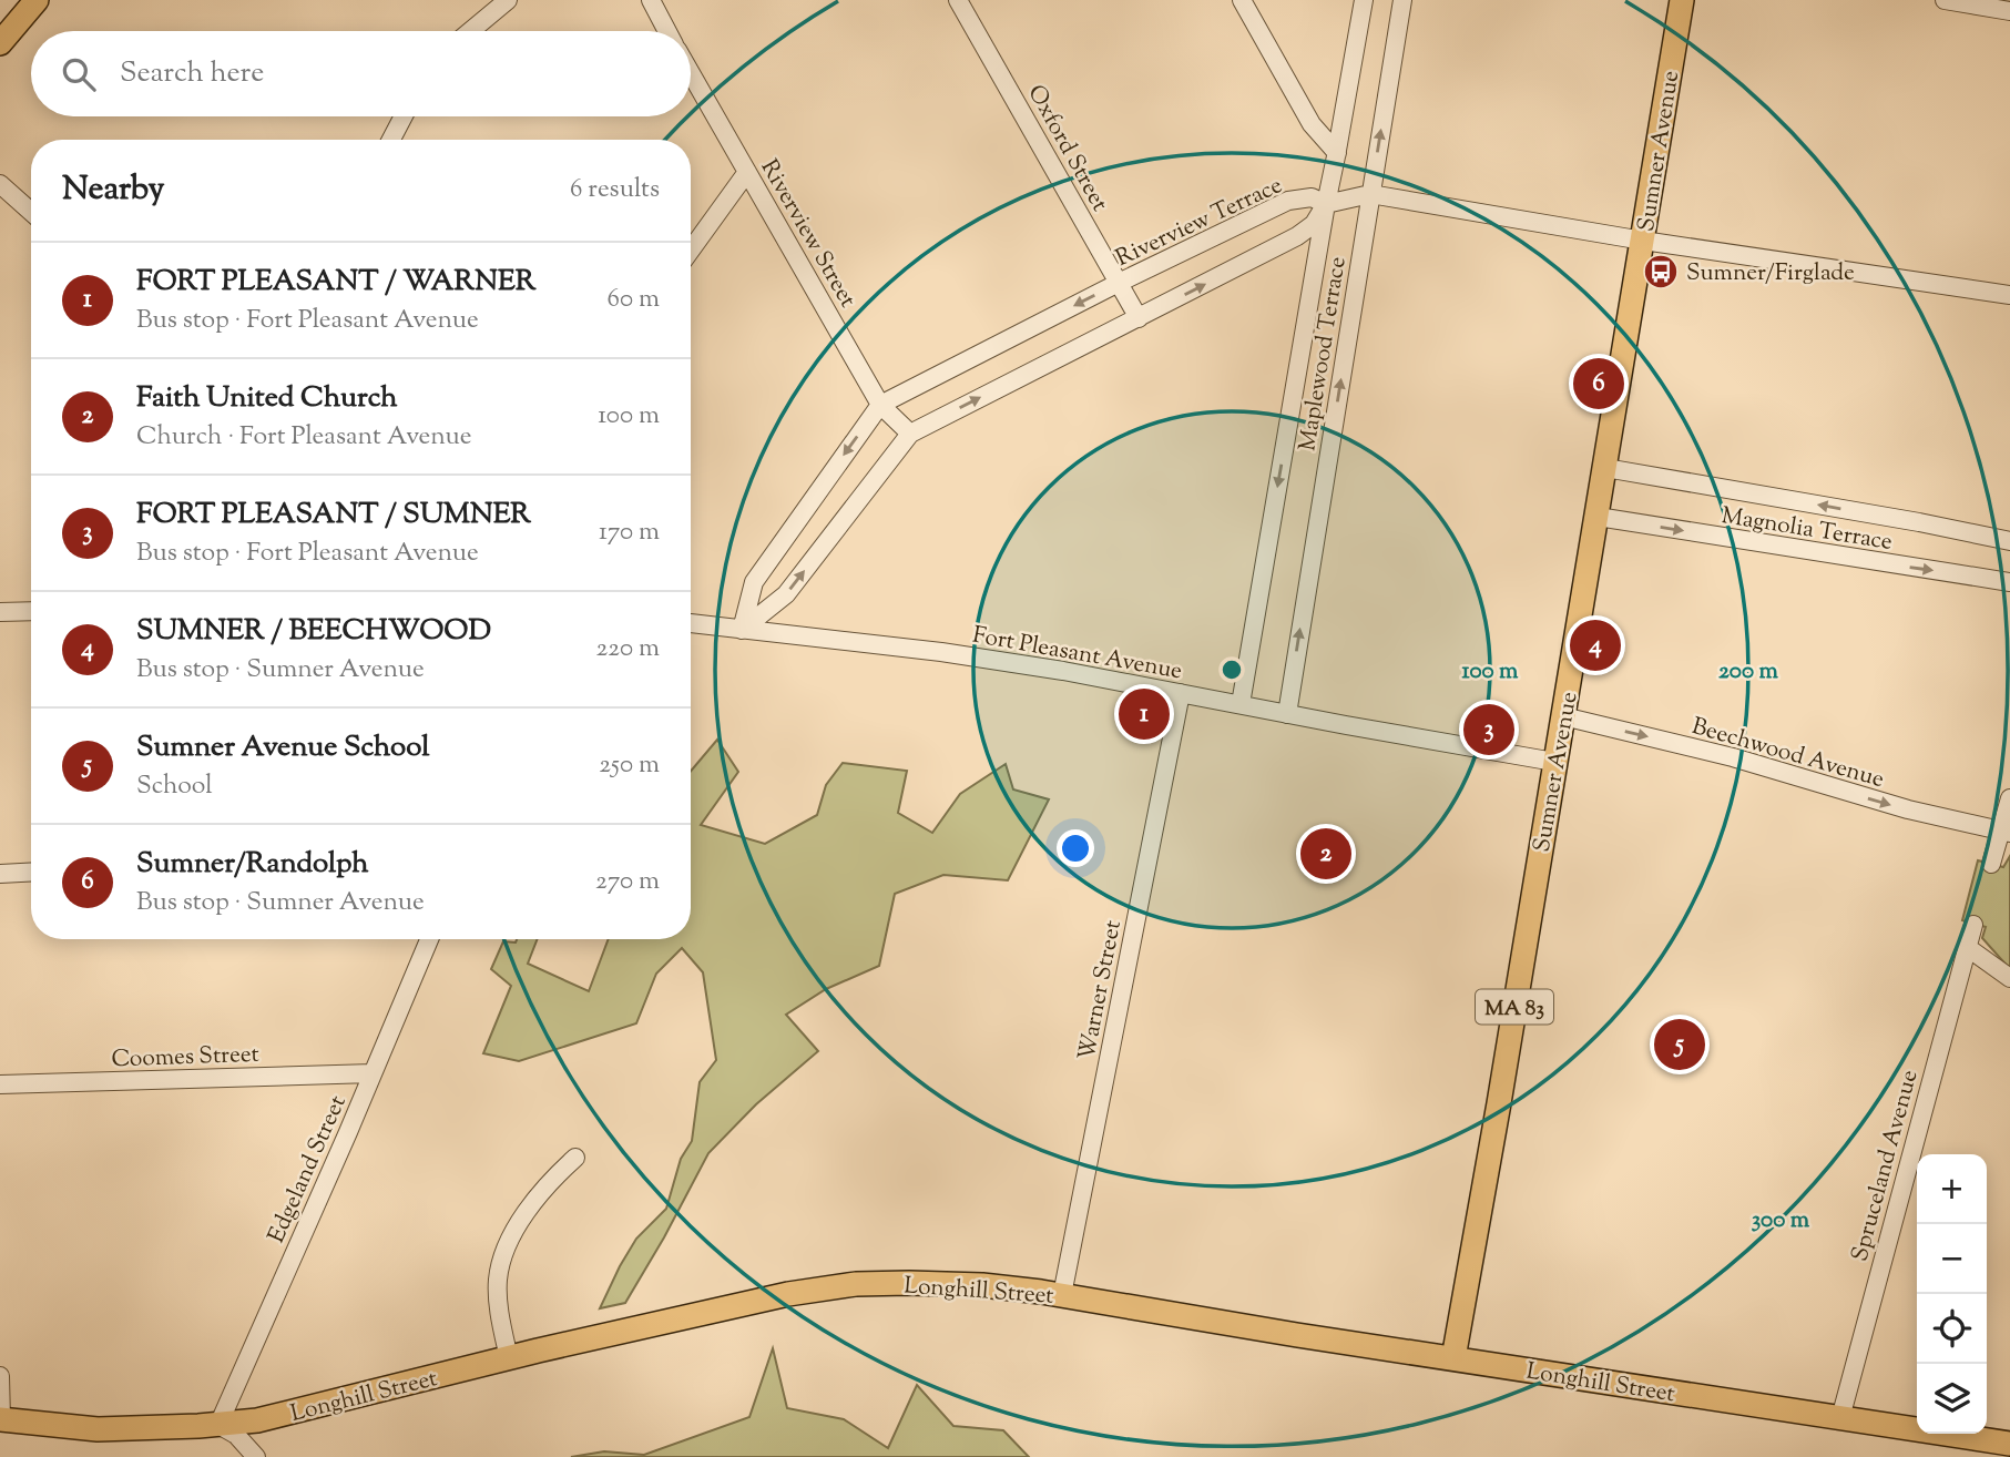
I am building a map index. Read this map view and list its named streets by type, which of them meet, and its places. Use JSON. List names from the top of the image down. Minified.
{"streets":{"main road":["Sumner Avenue","MA 83","Longhill Street"],"street":["Oxford Street","Riverview Terrace","Riverview Street","Maplewood Terrace","Magnolia Terrace","Fort Pleasant Avenue","Beechwood Avenue","Warner Street","Coomes Street","Spruceland Avenue","Edgeland Street"]},"crossings":[["Oxford Street","Riverview Terrace"],["Sumner Avenue","Magnolia Terrace"],["Sumner Avenue","Fort Pleasant Avenue"],["Sumner Avenue","Beechwood Avenue"],["Sumner Avenue","Longhill Street"],["Riverview Terrace","Riverview Street"],["Riverview Terrace","Maplewood Terrace"],["Riverview Terrace","Fort Pleasant Avenue"],["Maplewood Terrace","Fort Pleasant Avenue"],["Fort Pleasant Avenue","Warner Street"],["Warner Street","Longhill Street"],["Coomes Street","Edgeland Street"],["Spruceland Avenue","Longhill Street"],["Edgeland Street","Longhill Street"]],"one_way":["Beechwood Avenue"],"places":{"bus stop":["Sumner/Firglade"]},"page":{"search":"Search here","heading":["Nearby","6 results"],"list":[{"mark":"1","name":"FORT PLEASANT / WARNER","note":"Bus stop · Fort Pleasant Avenue","value":"60 m"},{"mark":"2","name":"Faith United Church","note":"Church · Fort Pleasant Avenue","value":"100 m"},{"mark":"3","name":"FORT PLEASANT / SUMNER","note":"Bus stop · Fort Pleasant Avenue","value":"170 m"},{"mark":"4","name":"SUMNER / BEECHWOOD","note":"Bus stop · Sumner Avenue","value":"220 m"},{"mark":"5","name":"Sumner Avenue School","note":"School","value":"250 m"},{"mark":"6","name":"Sumner/Randolph","note":"Bus stop · Sumner Avenue","value":"270 m"}],"pins":["6","4","1","3","2","5"],"map_buttons":["+","−"]},"rings":["100 m","200 m","300 m"]}
